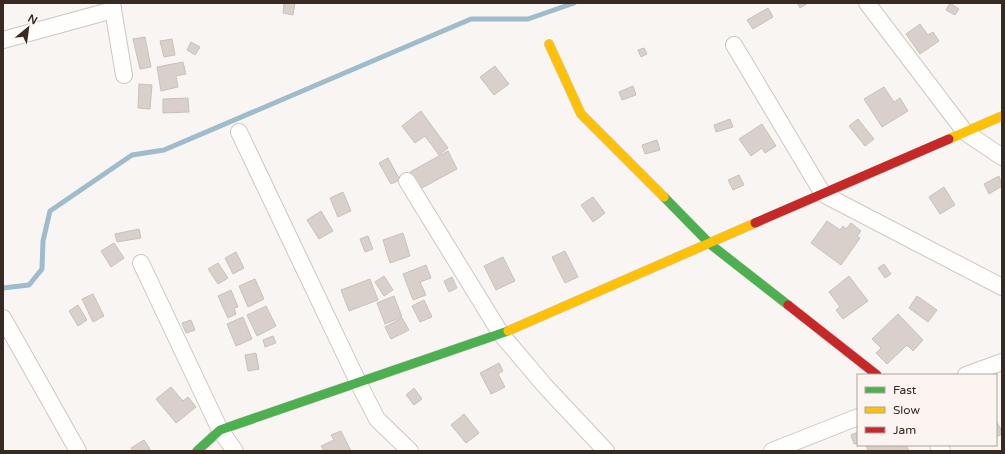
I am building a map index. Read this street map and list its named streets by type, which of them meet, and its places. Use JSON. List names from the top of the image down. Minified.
{"legend":["Fast","Slow","Jam"],"north":"top right"}
